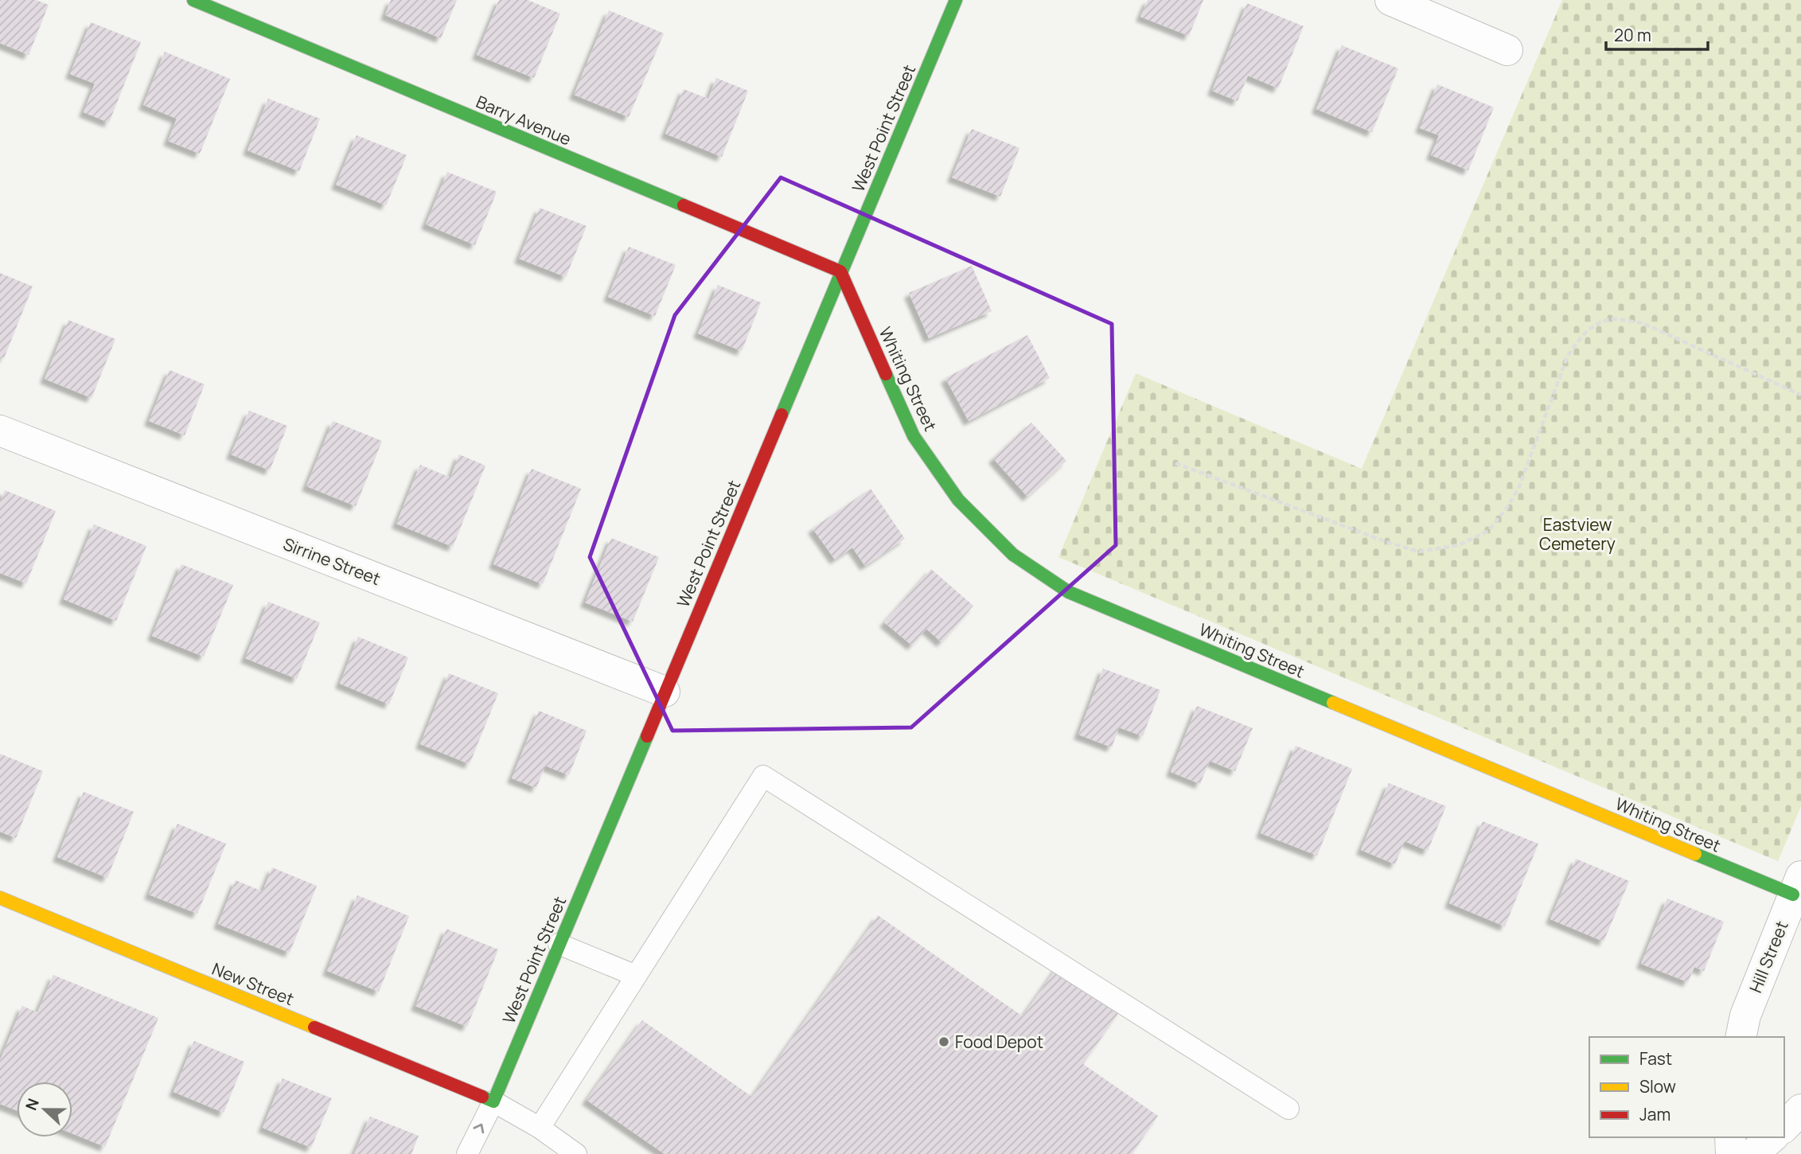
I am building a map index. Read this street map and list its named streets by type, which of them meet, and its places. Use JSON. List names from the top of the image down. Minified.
{"streets":{"street":["Barry Avenue","West Point Street","Whiting Street","Sirrine Street","Hill Street","New Street"]},"crossings":[["Barry Avenue","West Point Street"],["Barry Avenue","Whiting Street"],["West Point Street","Whiting Street"],["West Point Street","Sirrine Street"],["West Point Street","New Street"],["Whiting Street","Hill Street"]],"parks":["Eastview Cemetery"],"places":["Food Depot"],"legend":["Fast","Slow","Jam"],"scale_bar":"20 m","north":"left"}
